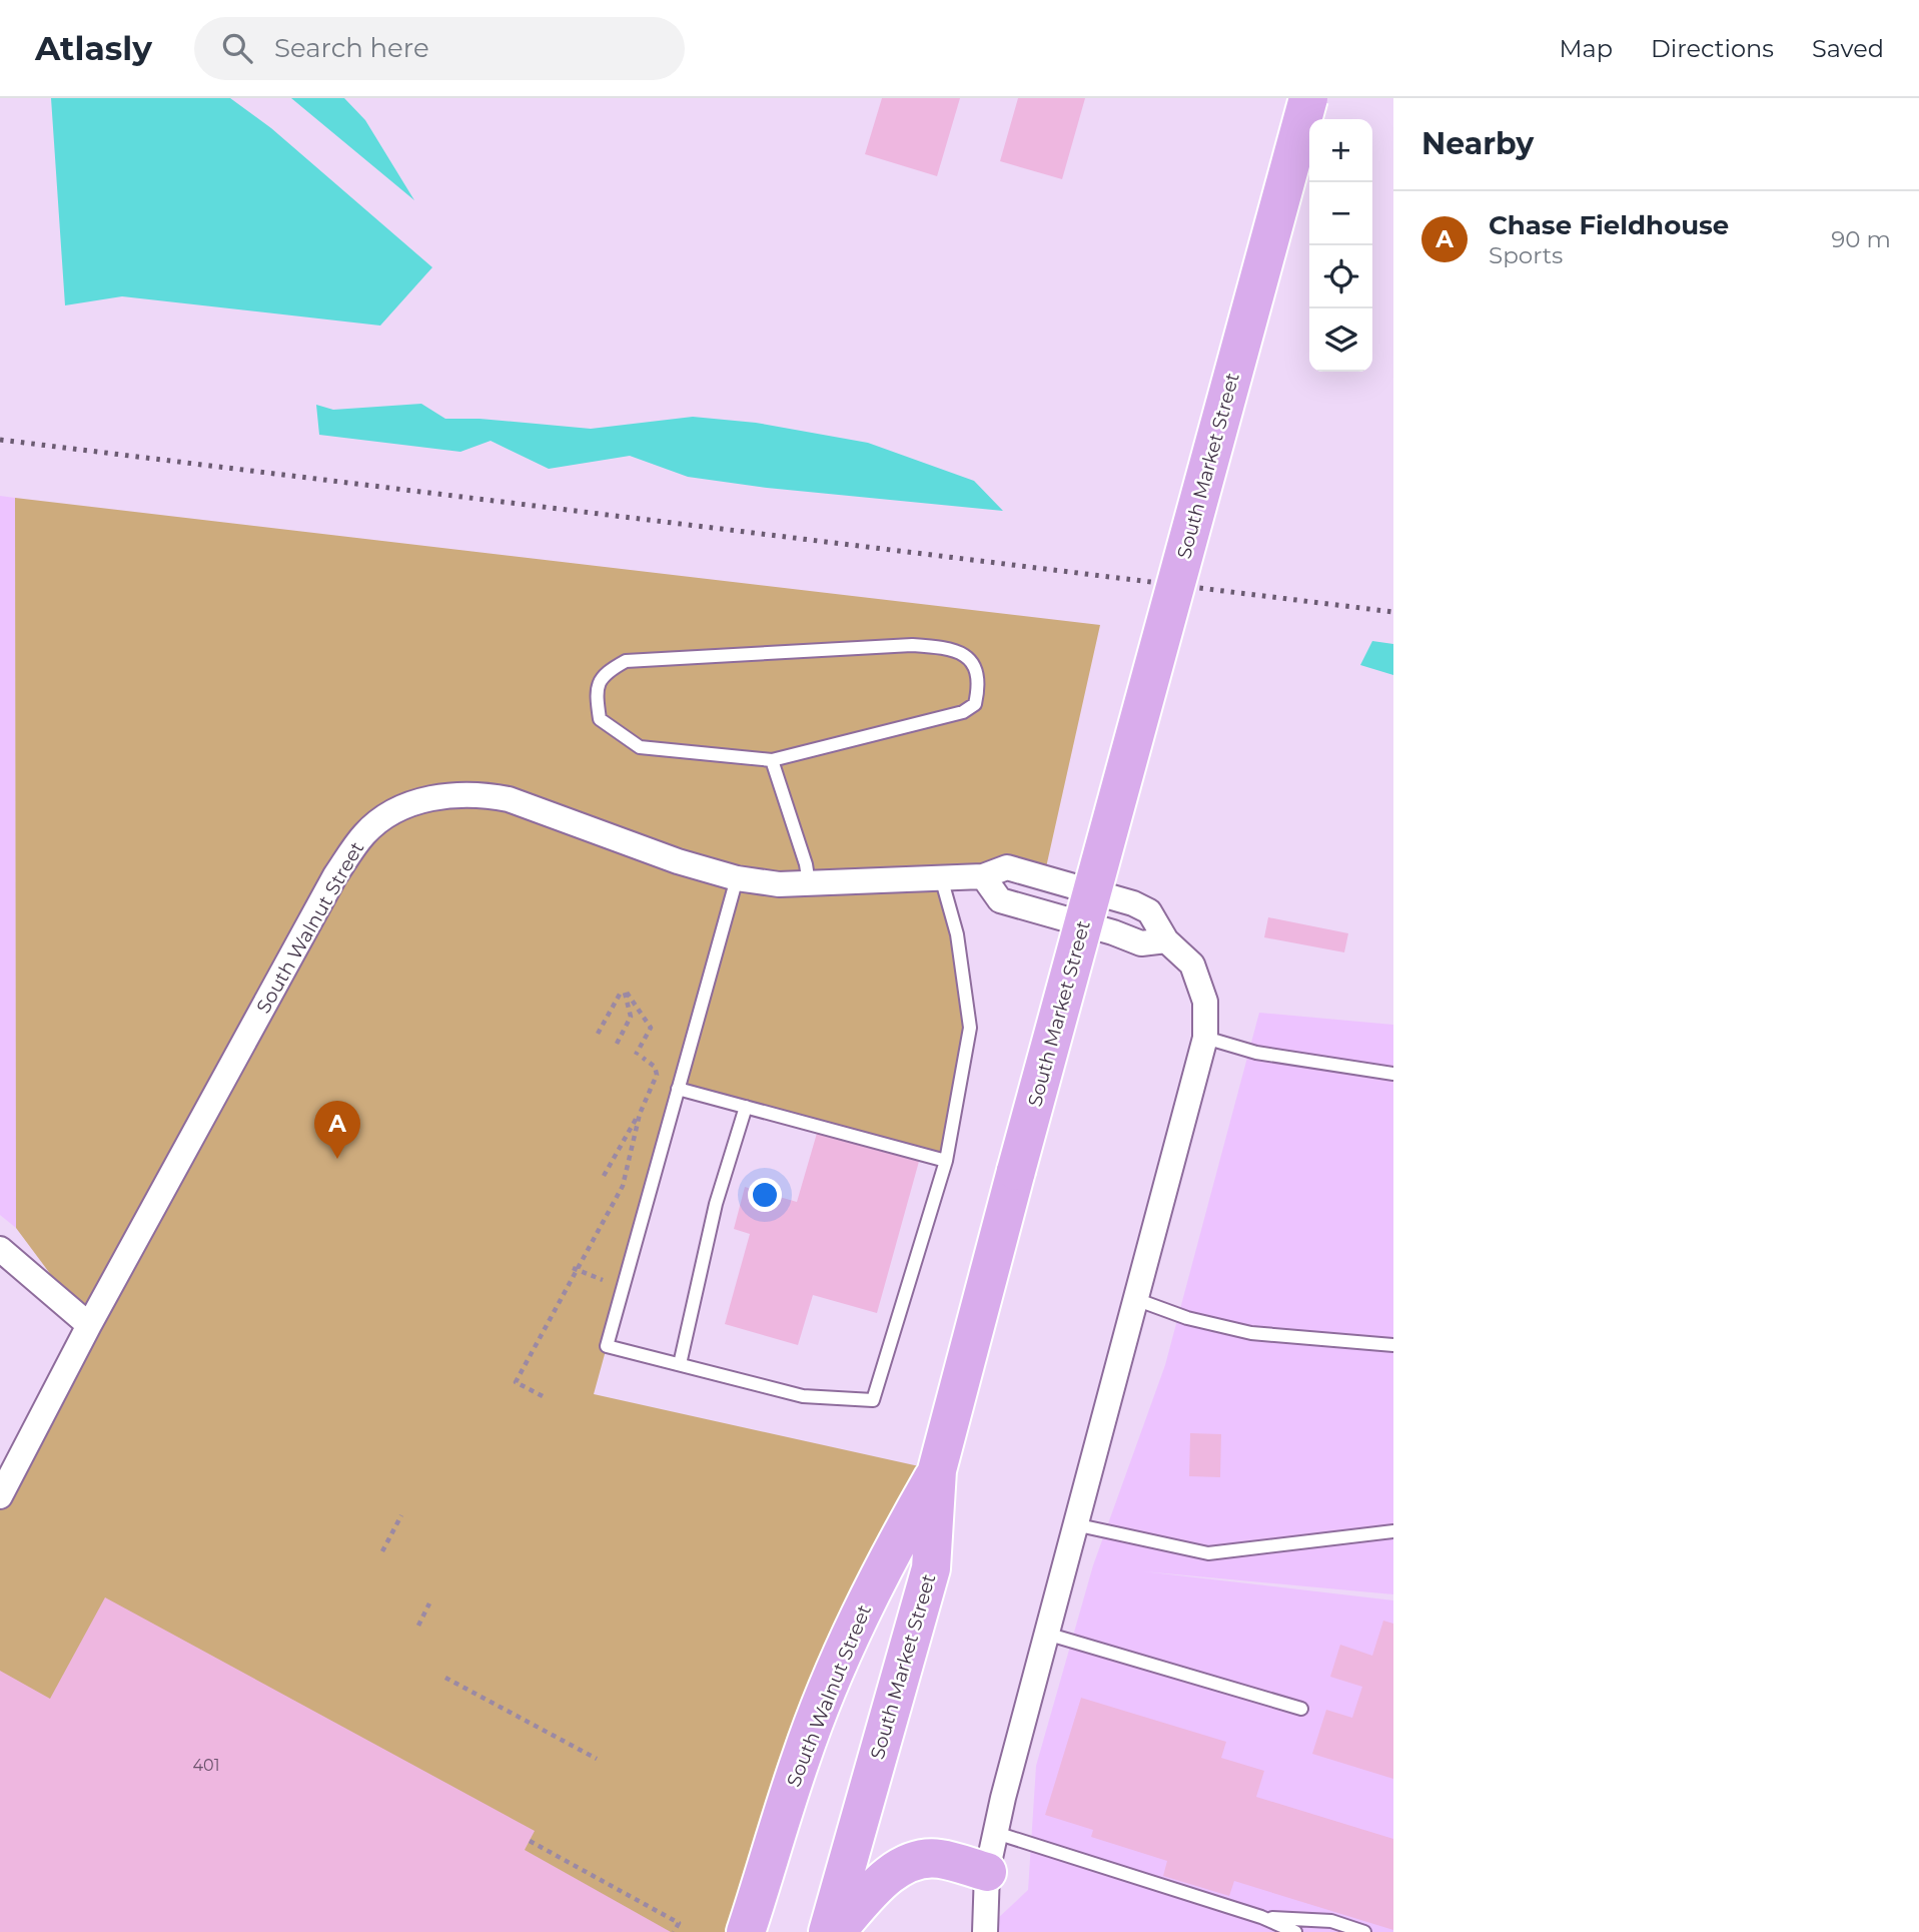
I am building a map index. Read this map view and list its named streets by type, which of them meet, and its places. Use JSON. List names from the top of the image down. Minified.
{"streets":{"main road":["South Market Street","South Walnut Street"]},"crossings":[["South Market Street","South Walnut Street"]],"house_numbers":["401"],"page":{"header":"Atlasly","search":"Search here","nav":["Map","Directions","Saved"],"heading":"Nearby","map_buttons":["+","−"],"list":[{"mark":"A","name":"Chase Fieldhouse","note":"Sports","value":"90 m"}],"pins":"A"}}
